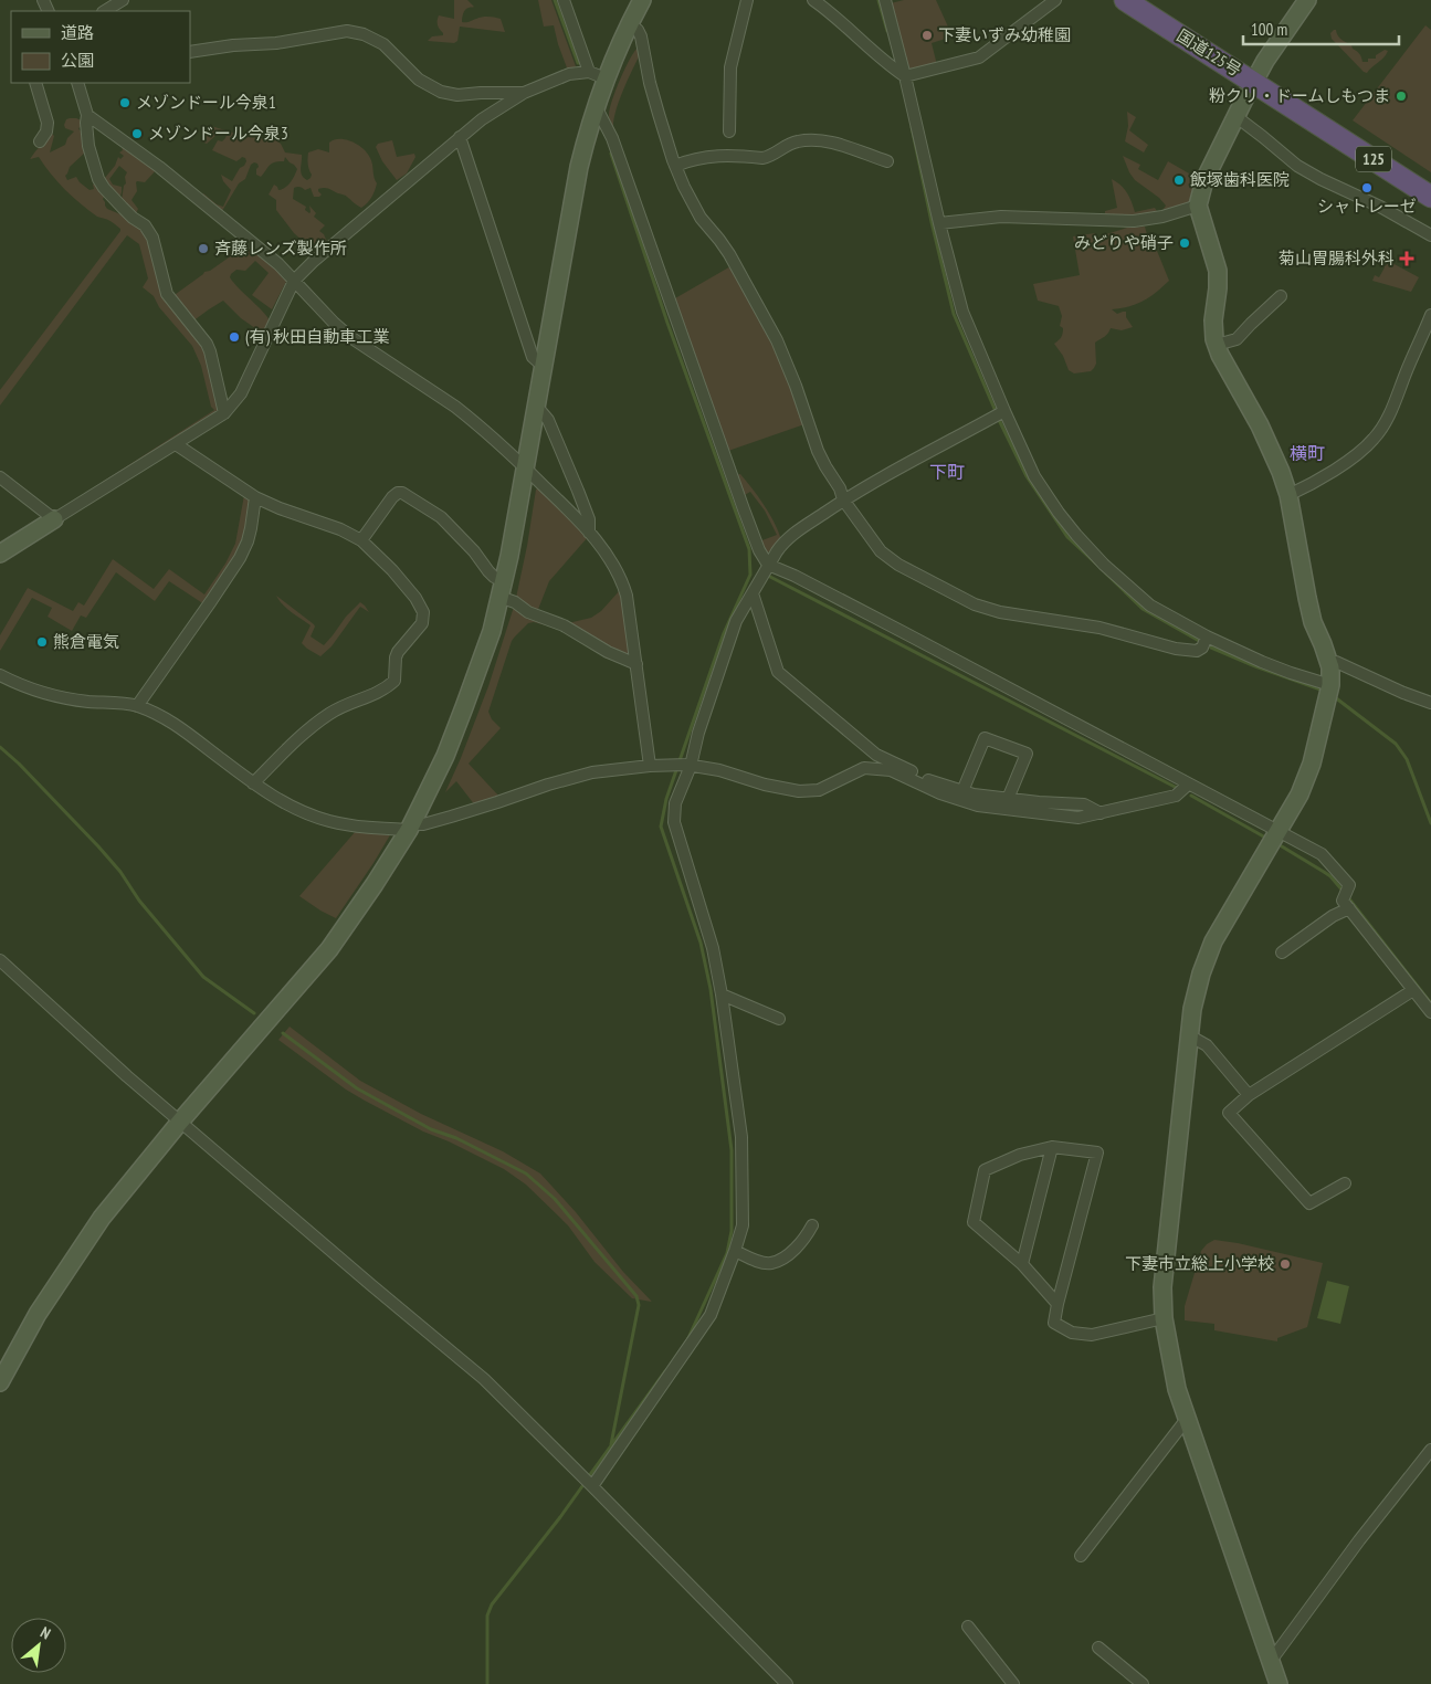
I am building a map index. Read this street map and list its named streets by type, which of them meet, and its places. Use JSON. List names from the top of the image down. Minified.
{"streets":{"highway":["国道125号","125"]},"districts":["横町","下町"],"places":{"other":["下妻いずみ幼稚園","粉クリ・ドームしもつま","メゾンドール今泉1","メゾンドール今泉3","飯塚歯科医院","シャトレーゼ","みどりや硝子","斉藤レンズ製作所","(有) 秋田自動車工業","熊倉電気","下妻市立総上小学校"],"health":["菊山胃腸科外科"]},"legend":["道路","公園"],"scale_bar":"100 m","north":"top right"}
